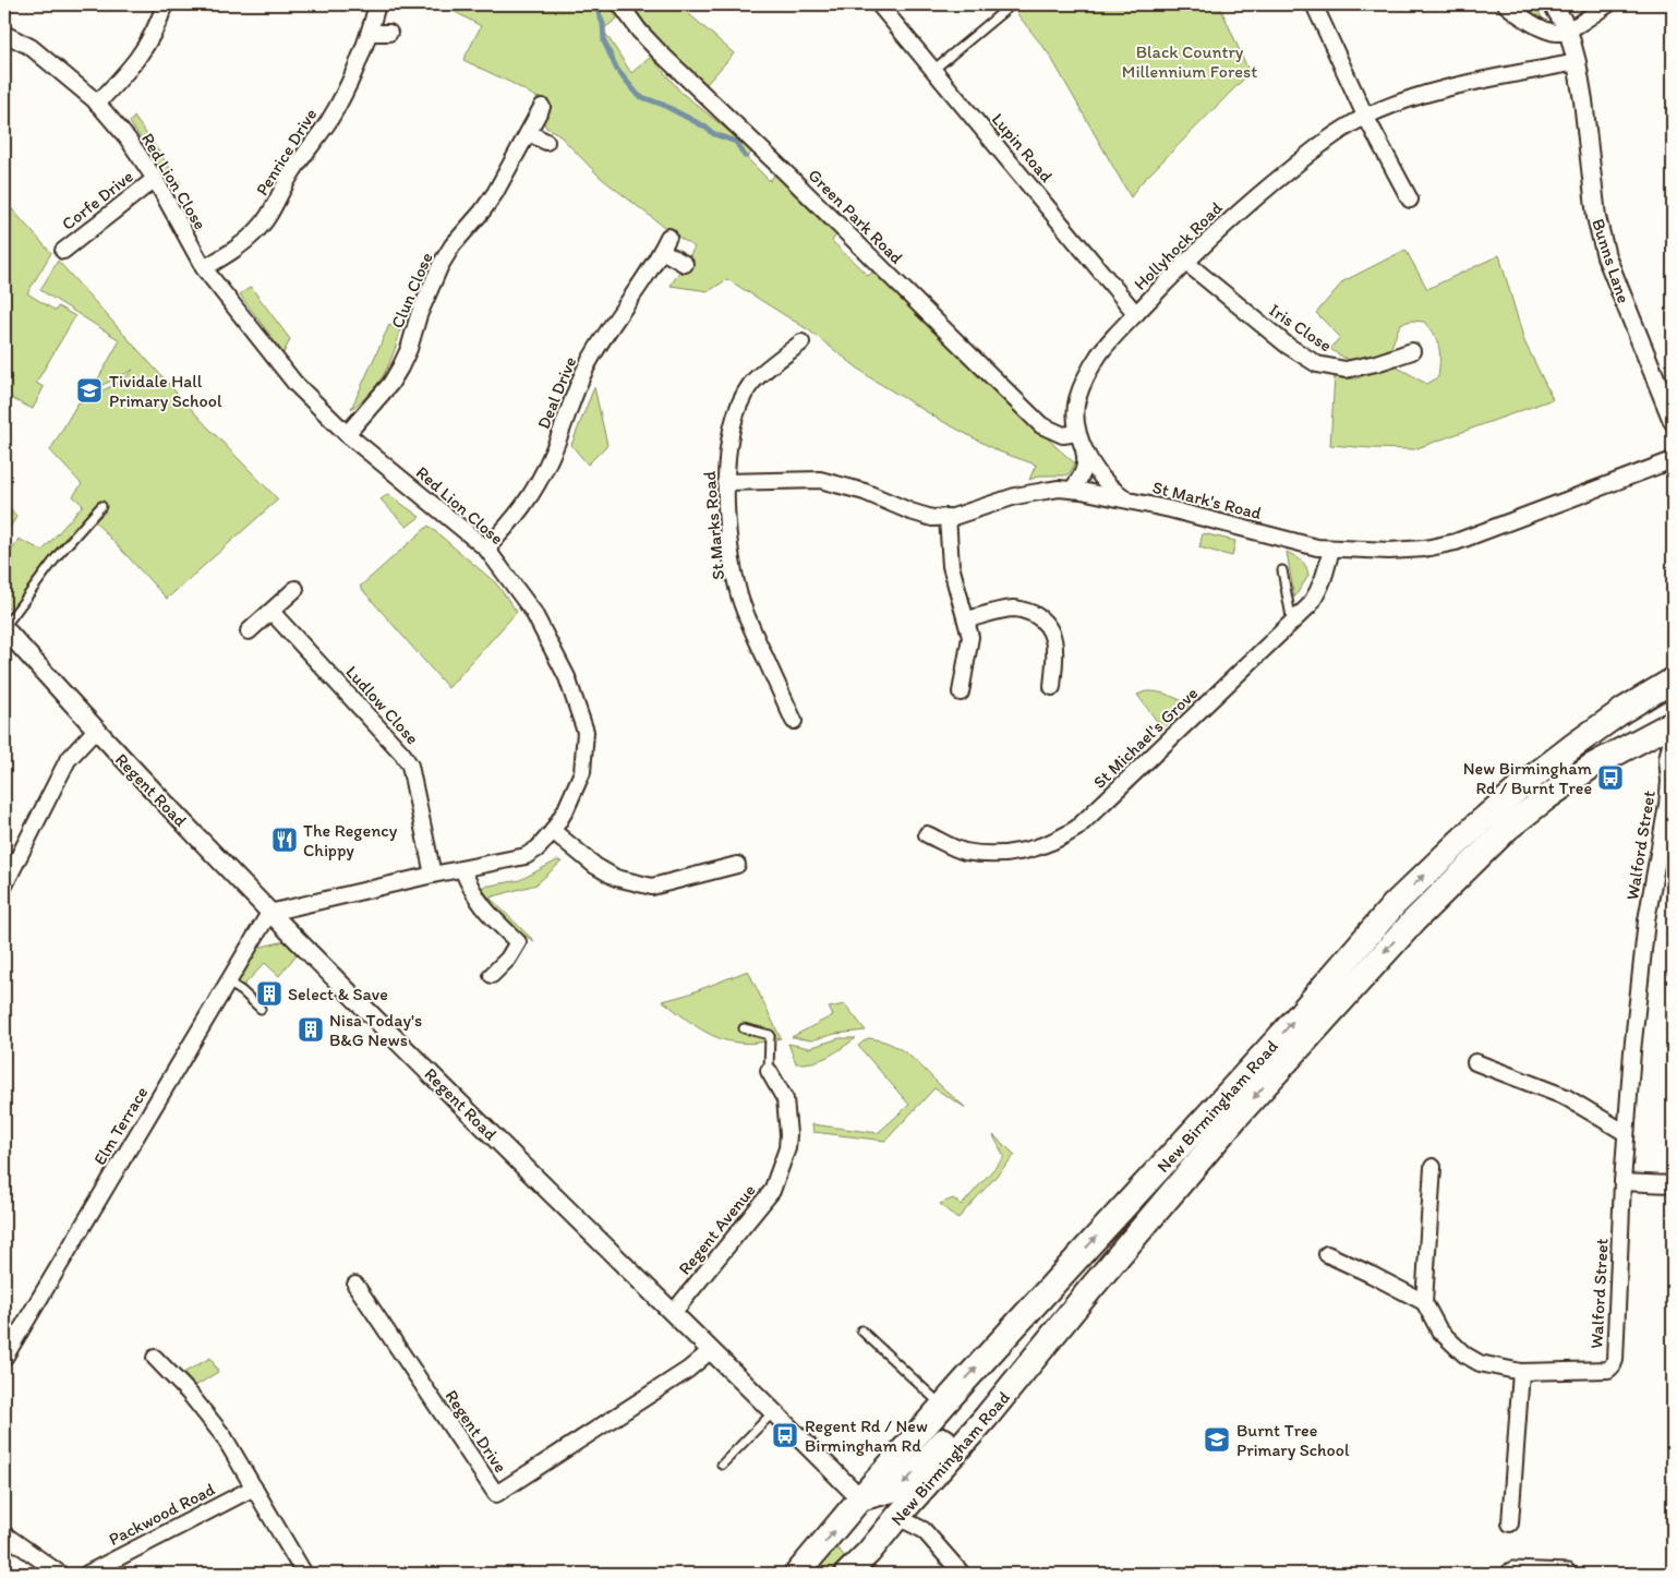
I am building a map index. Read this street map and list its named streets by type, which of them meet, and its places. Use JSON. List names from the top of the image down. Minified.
{"streets":{"highway":["New Birmingham Road"],"street":["Lupin Road","Penrice Drive","Red Lion Close","Corfe Drive","Green Park Road","Hollyhock Road","Bunns Lane","Clun Close","Iris Close","Deal Drive","St Mark's Road","St Marks Road","Ludlow Close","St Michael's Grove","Regent Road","Walford Street","Elm Terrace","Regent Avenue","Regent Drive","Packwood Road"]},"crossings":[["Lupin Road","Hollyhock Road"],["Penrice Drive","Red Lion Close"],["Red Lion Close","Corfe Drive"],["Red Lion Close","Clun Close"],["Red Lion Close","Deal Drive"],["Red Lion Close","Ludlow Close"],["Red Lion Close","Regent Road"],["Red Lion Close","Elm Terrace"],["Green Park Road","Hollyhock Road"],["Hollyhock Road","Bunns Lane"],["Hollyhock Road","Iris Close"],["Hollyhock Road","St Mark's Road"],["St Mark's Road","St Marks Road"],["St Mark's Road","St Michael's Grove"],["Regent Road","New Birmingham Road"],["Regent Road","Elm Terrace"],["Regent Road","Regent Avenue"],["Regent Road","Regent Drive"]],"parks":["Black Country Millennium Forest"],"places":{"school or university":["Tividale Hall Primary School","Burnt Tree Primary School"],"bus stop":["New Birmingham Rd / Burnt Tree","Regent Rd / New Birmingham Rd"],"restaurant":["The Regency Chippy"],"building":["Select & Save","Nisa Today's B&G News"]}}
